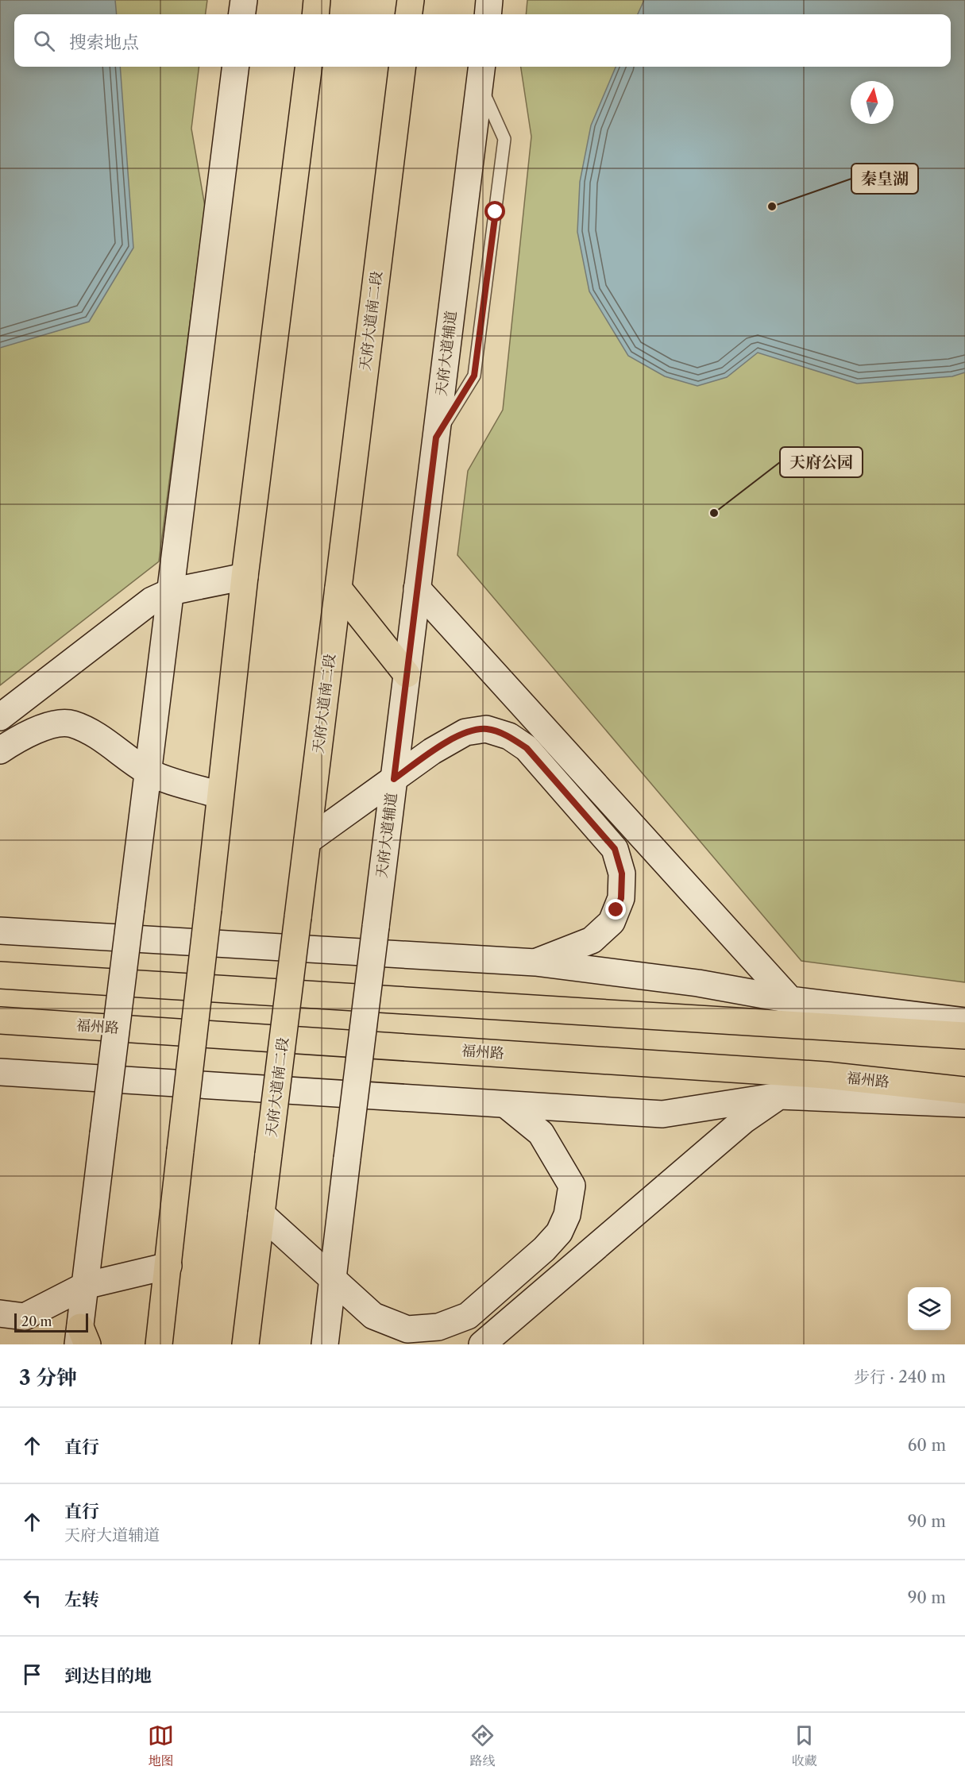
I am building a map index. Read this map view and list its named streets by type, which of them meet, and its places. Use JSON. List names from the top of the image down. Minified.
{"streets":{"main road":["天府大道南二段","天府大道辅道","福州路"]},"places":["秦皇湖","天府公园"],"scale_bar":"20 m","north":"top","page":{"search":"搜索地点","scale":"20 m","heading":["3 分钟","步行 · 240 m"],"list":[["直行","60 m"],["直行","天府大道辅道","90 m"],["左转","90 m"],"到达目的地"],"nav":["地图","路线","收藏"]}}
